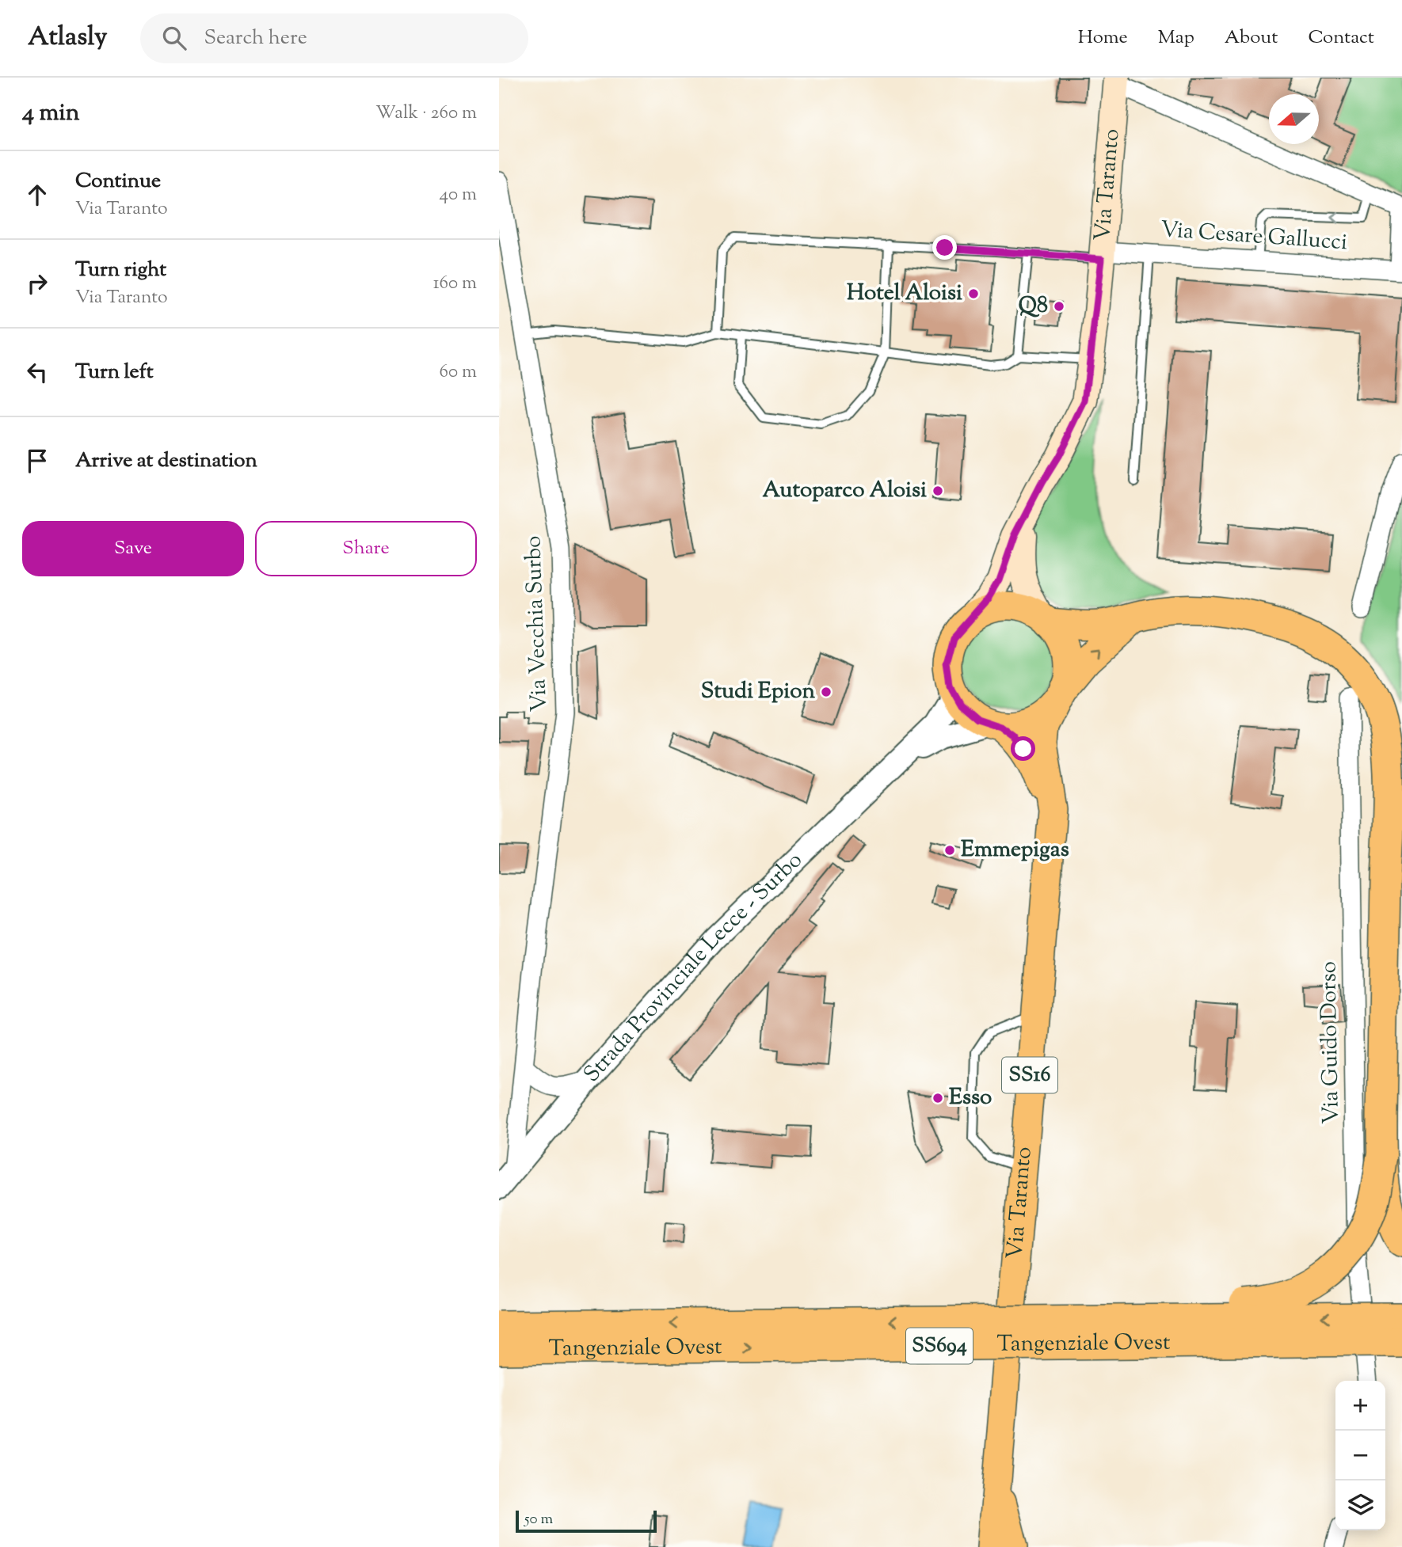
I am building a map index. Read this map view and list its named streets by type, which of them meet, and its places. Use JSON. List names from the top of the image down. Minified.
{"streets":{"highway":["Tangenziale Ovest","SS694"],"main road":["Via Taranto","SS16"],"street":["Via Cesare Gallucci","Via Vecchia Surbo","Strada Provinciale Lecce - Surbo","Via Guido Dorso"]},"crossings":[["Via Taranto","Via Cesare Gallucci"],["Via Taranto","Strada Provinciale Lecce - Surbo"],["Via Vecchia Surbo","Strada Provinciale Lecce - Surbo"]],"places":["Hotel Aloisi","Q8","Autoparco Aloisi","Studi Epion","Emmepigas","Esso"],"scale_bar":"50 m","north":"left","page":{"header":"Atlasly","search":"Search here","nav":["Home","Map","About","Contact"],"heading":["4 min","Walk · 260 m"],"list":[["Continue","Via Taranto","40 m"],["Turn right","Via Taranto","160 m"],["Turn left","60 m"],"Arrive at destination"],"buttons":["Save","Share"],"map_buttons":["+","−"],"scale":"50 m"}}
